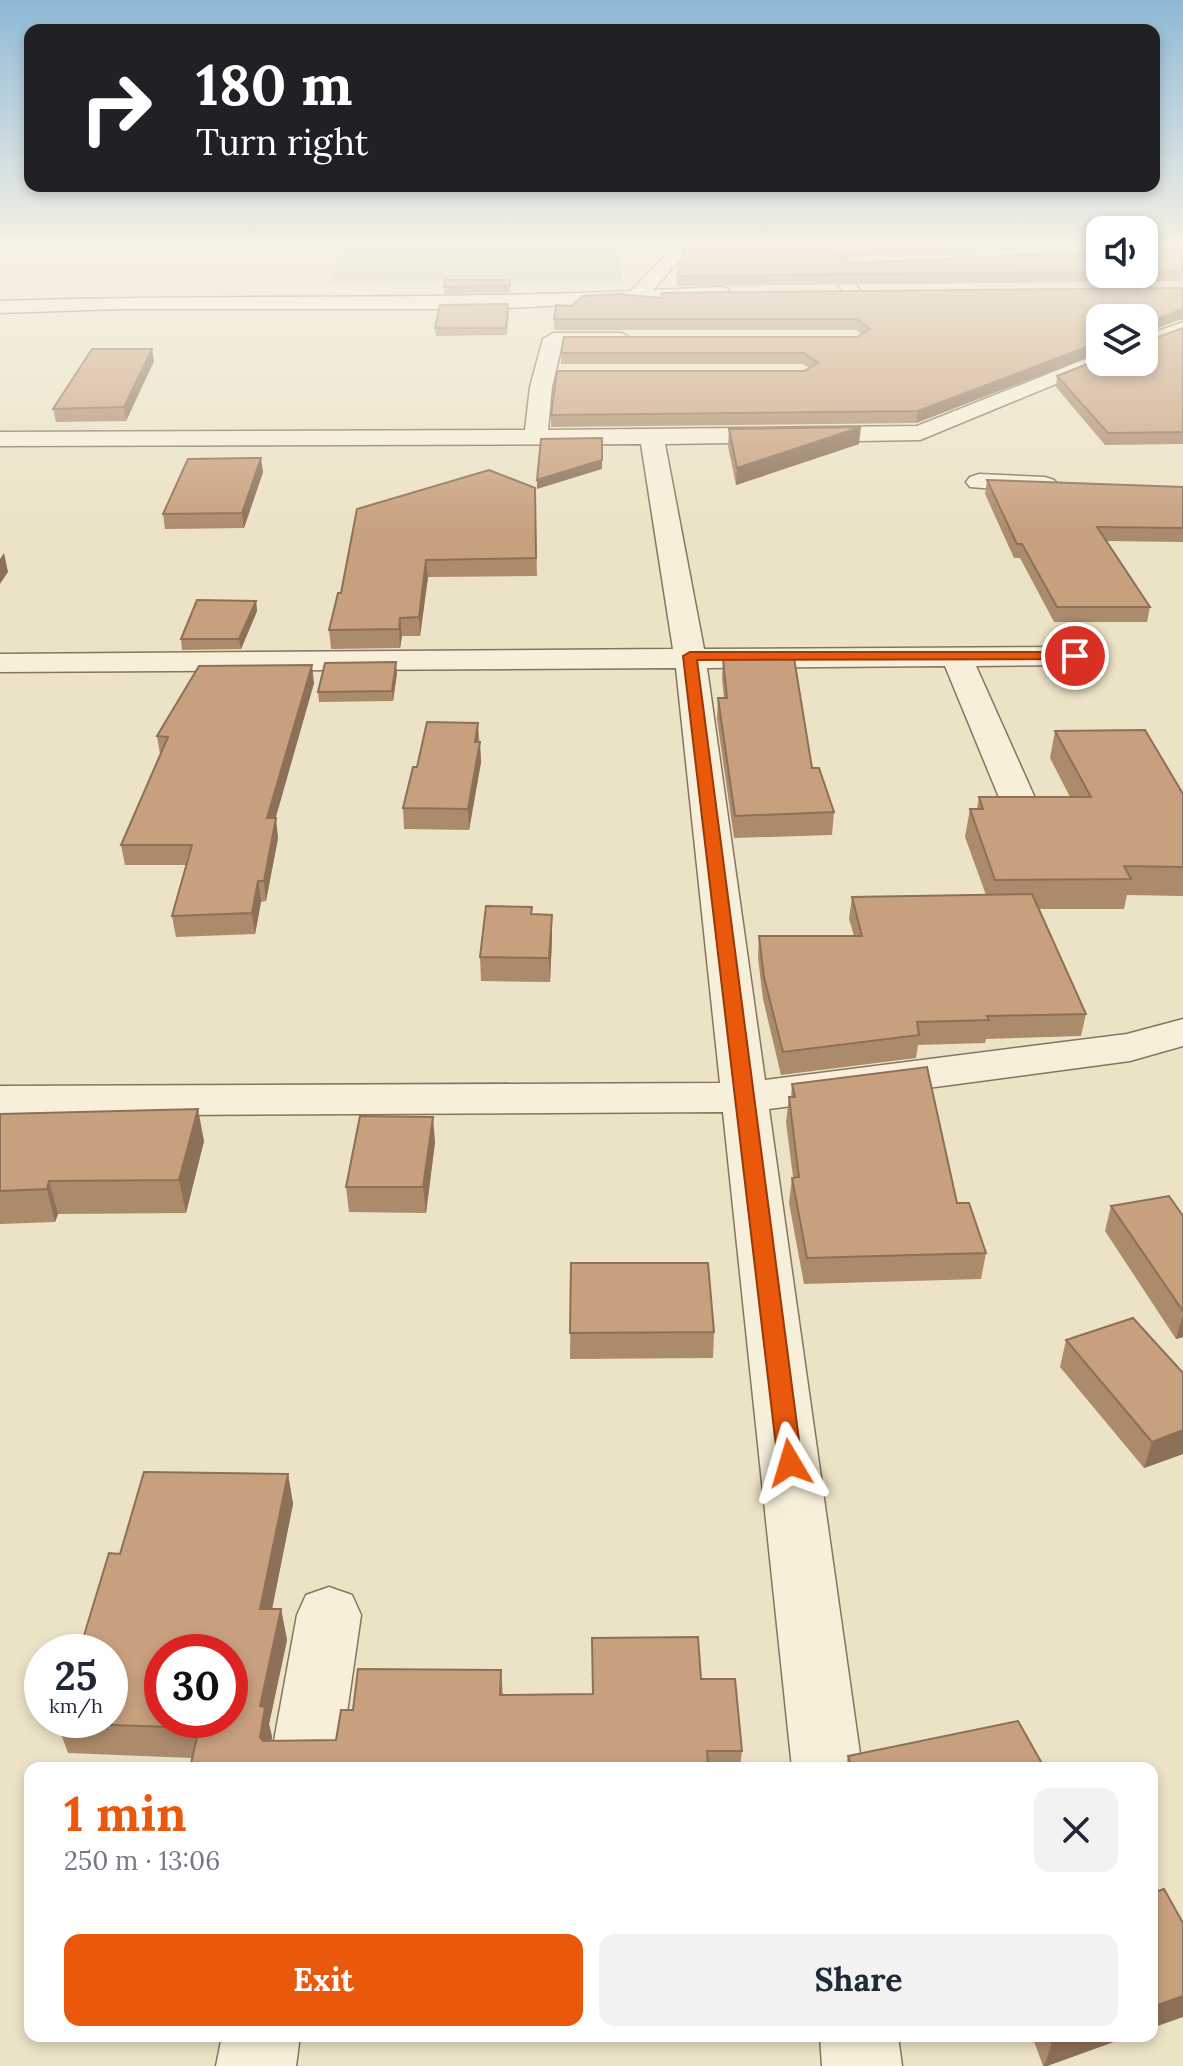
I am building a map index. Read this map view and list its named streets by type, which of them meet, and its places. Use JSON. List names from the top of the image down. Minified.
{"page":{"turn":["180 m","Turn right"],"speed":"25 km/h","limit":"30","heading":["1 min","250 m · 13:06"],"buttons":["Exit","Share"]}}
